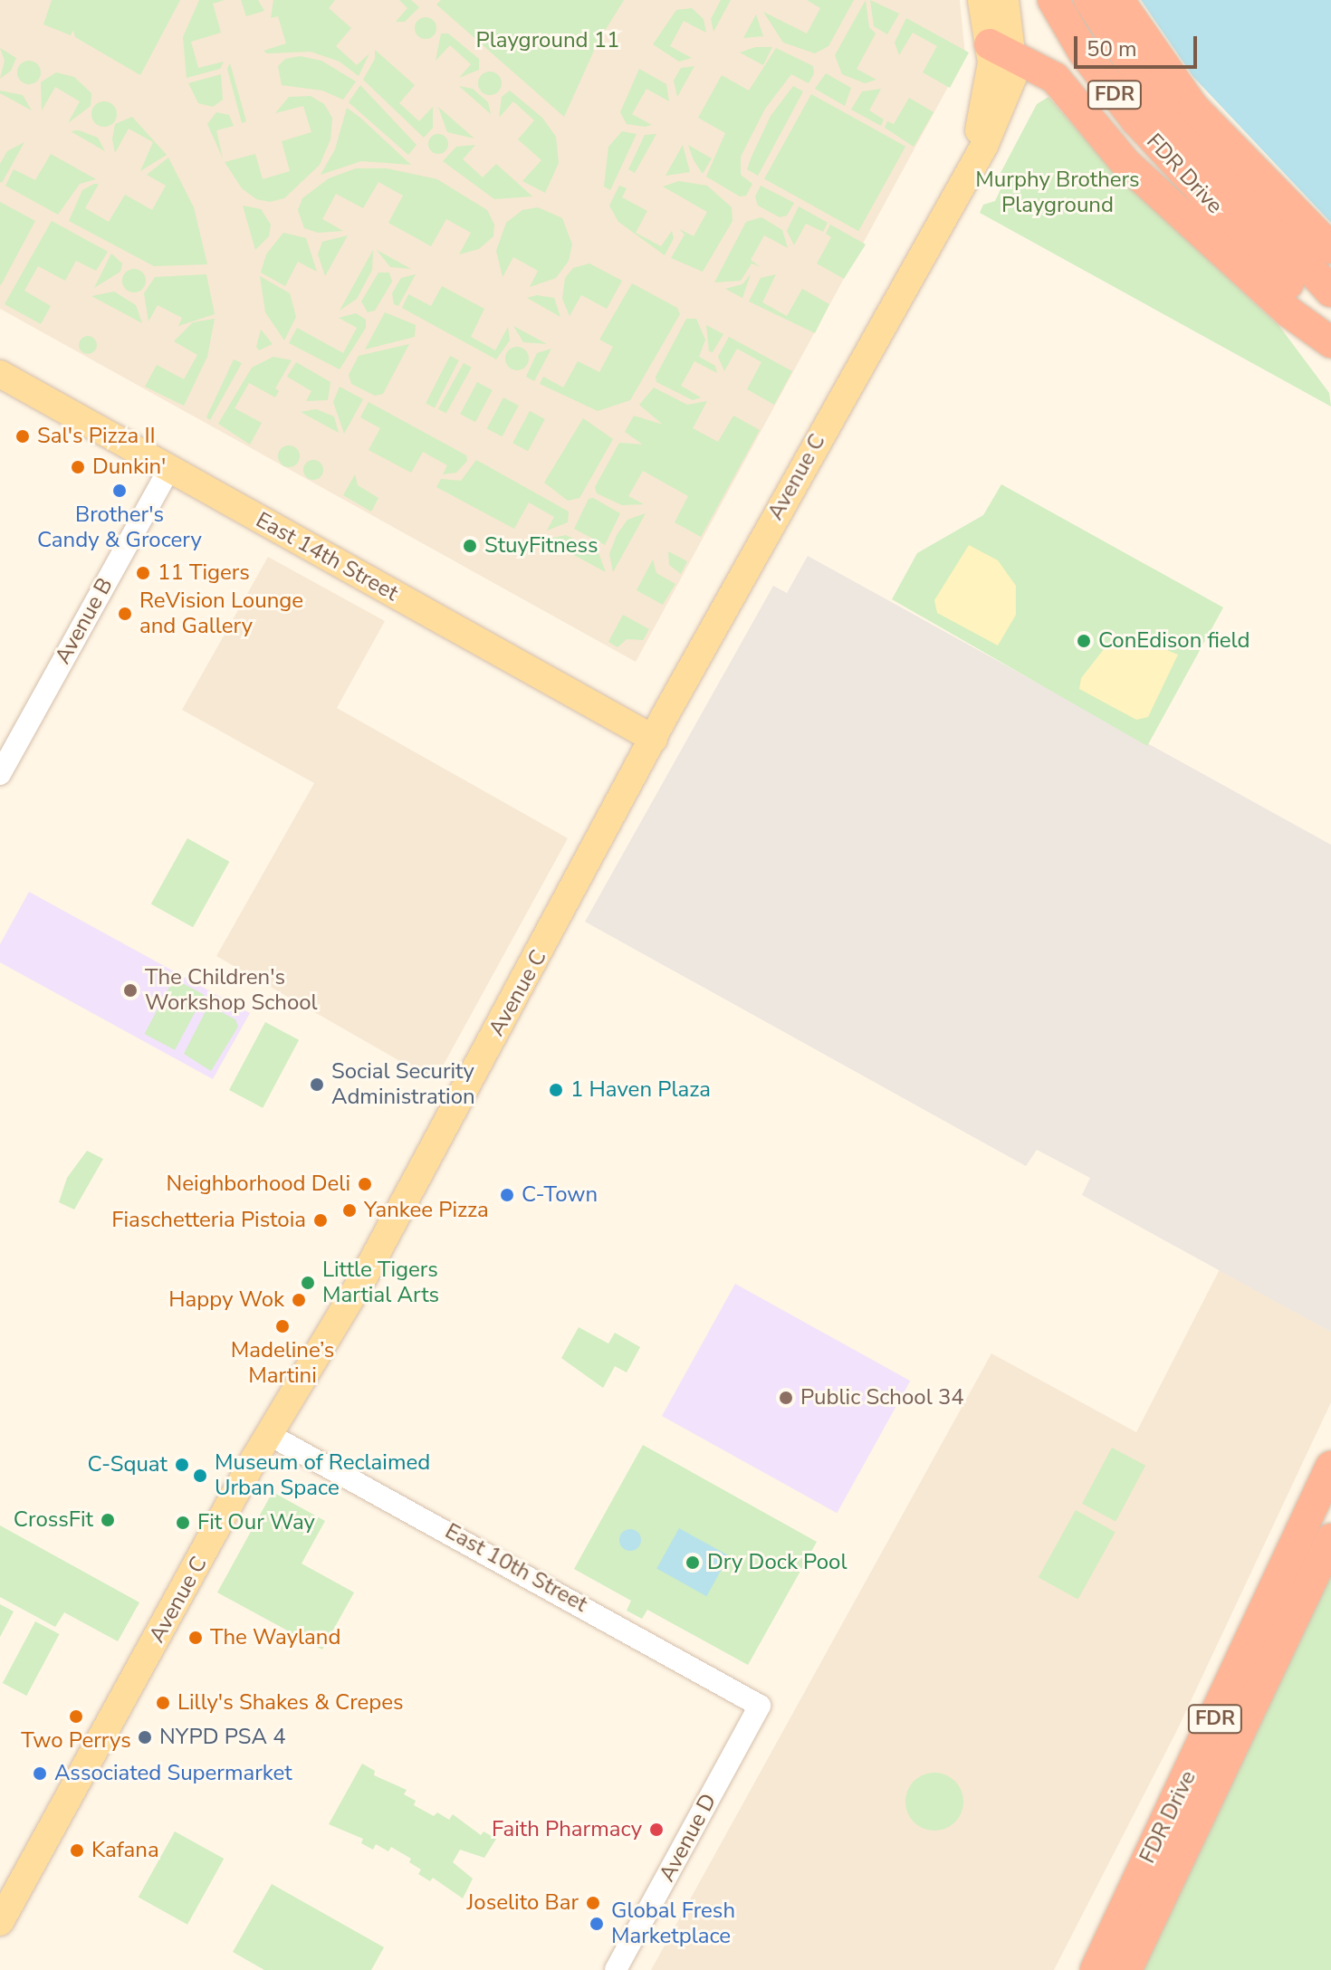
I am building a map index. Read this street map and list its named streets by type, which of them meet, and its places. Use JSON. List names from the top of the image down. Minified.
{"streets":{"highway":["FDR","FDR Drive"],"main road":["Avenue C","East 14th Street"],"street":["Avenue B","East 10th Street","Avenue D"]},"crossings":[["Avenue C","East 14th Street"],["Avenue C","East 10th Street"],["East 14th Street","Avenue B"],["East 10th Street","Avenue D"]],"parks":["Playground 11","Murphy Brothers Playground"],"places":["Sal's Pizza II","Dunkin'","Brother's Candy & Grocery","StuyFitness","11 Tigers","ReVision Lounge and Gallery","ConEdison field","The Children's Workshop School","Social Security Administration","1 Haven Plaza","Neighborhood Deli","C-Town","Yankee Pizza","Fiaschetteria Pistoia","Little Tigers Martial Arts","Happy Wok","Madeline’s Martini","Public School 34","C-Squat","Museum of Reclaimed Urban Space","CrossFit","Fit Our Way","Dry Dock Pool","The Wayland","Lilly's Shakes & Crepes","Two Perrys","NYPD PSA 4","Associated Supermarket","Faith Pharmacy","Kafana","Joselito Bar","Global Fresh Marketplace"],"scale_bar":"50 m"}
